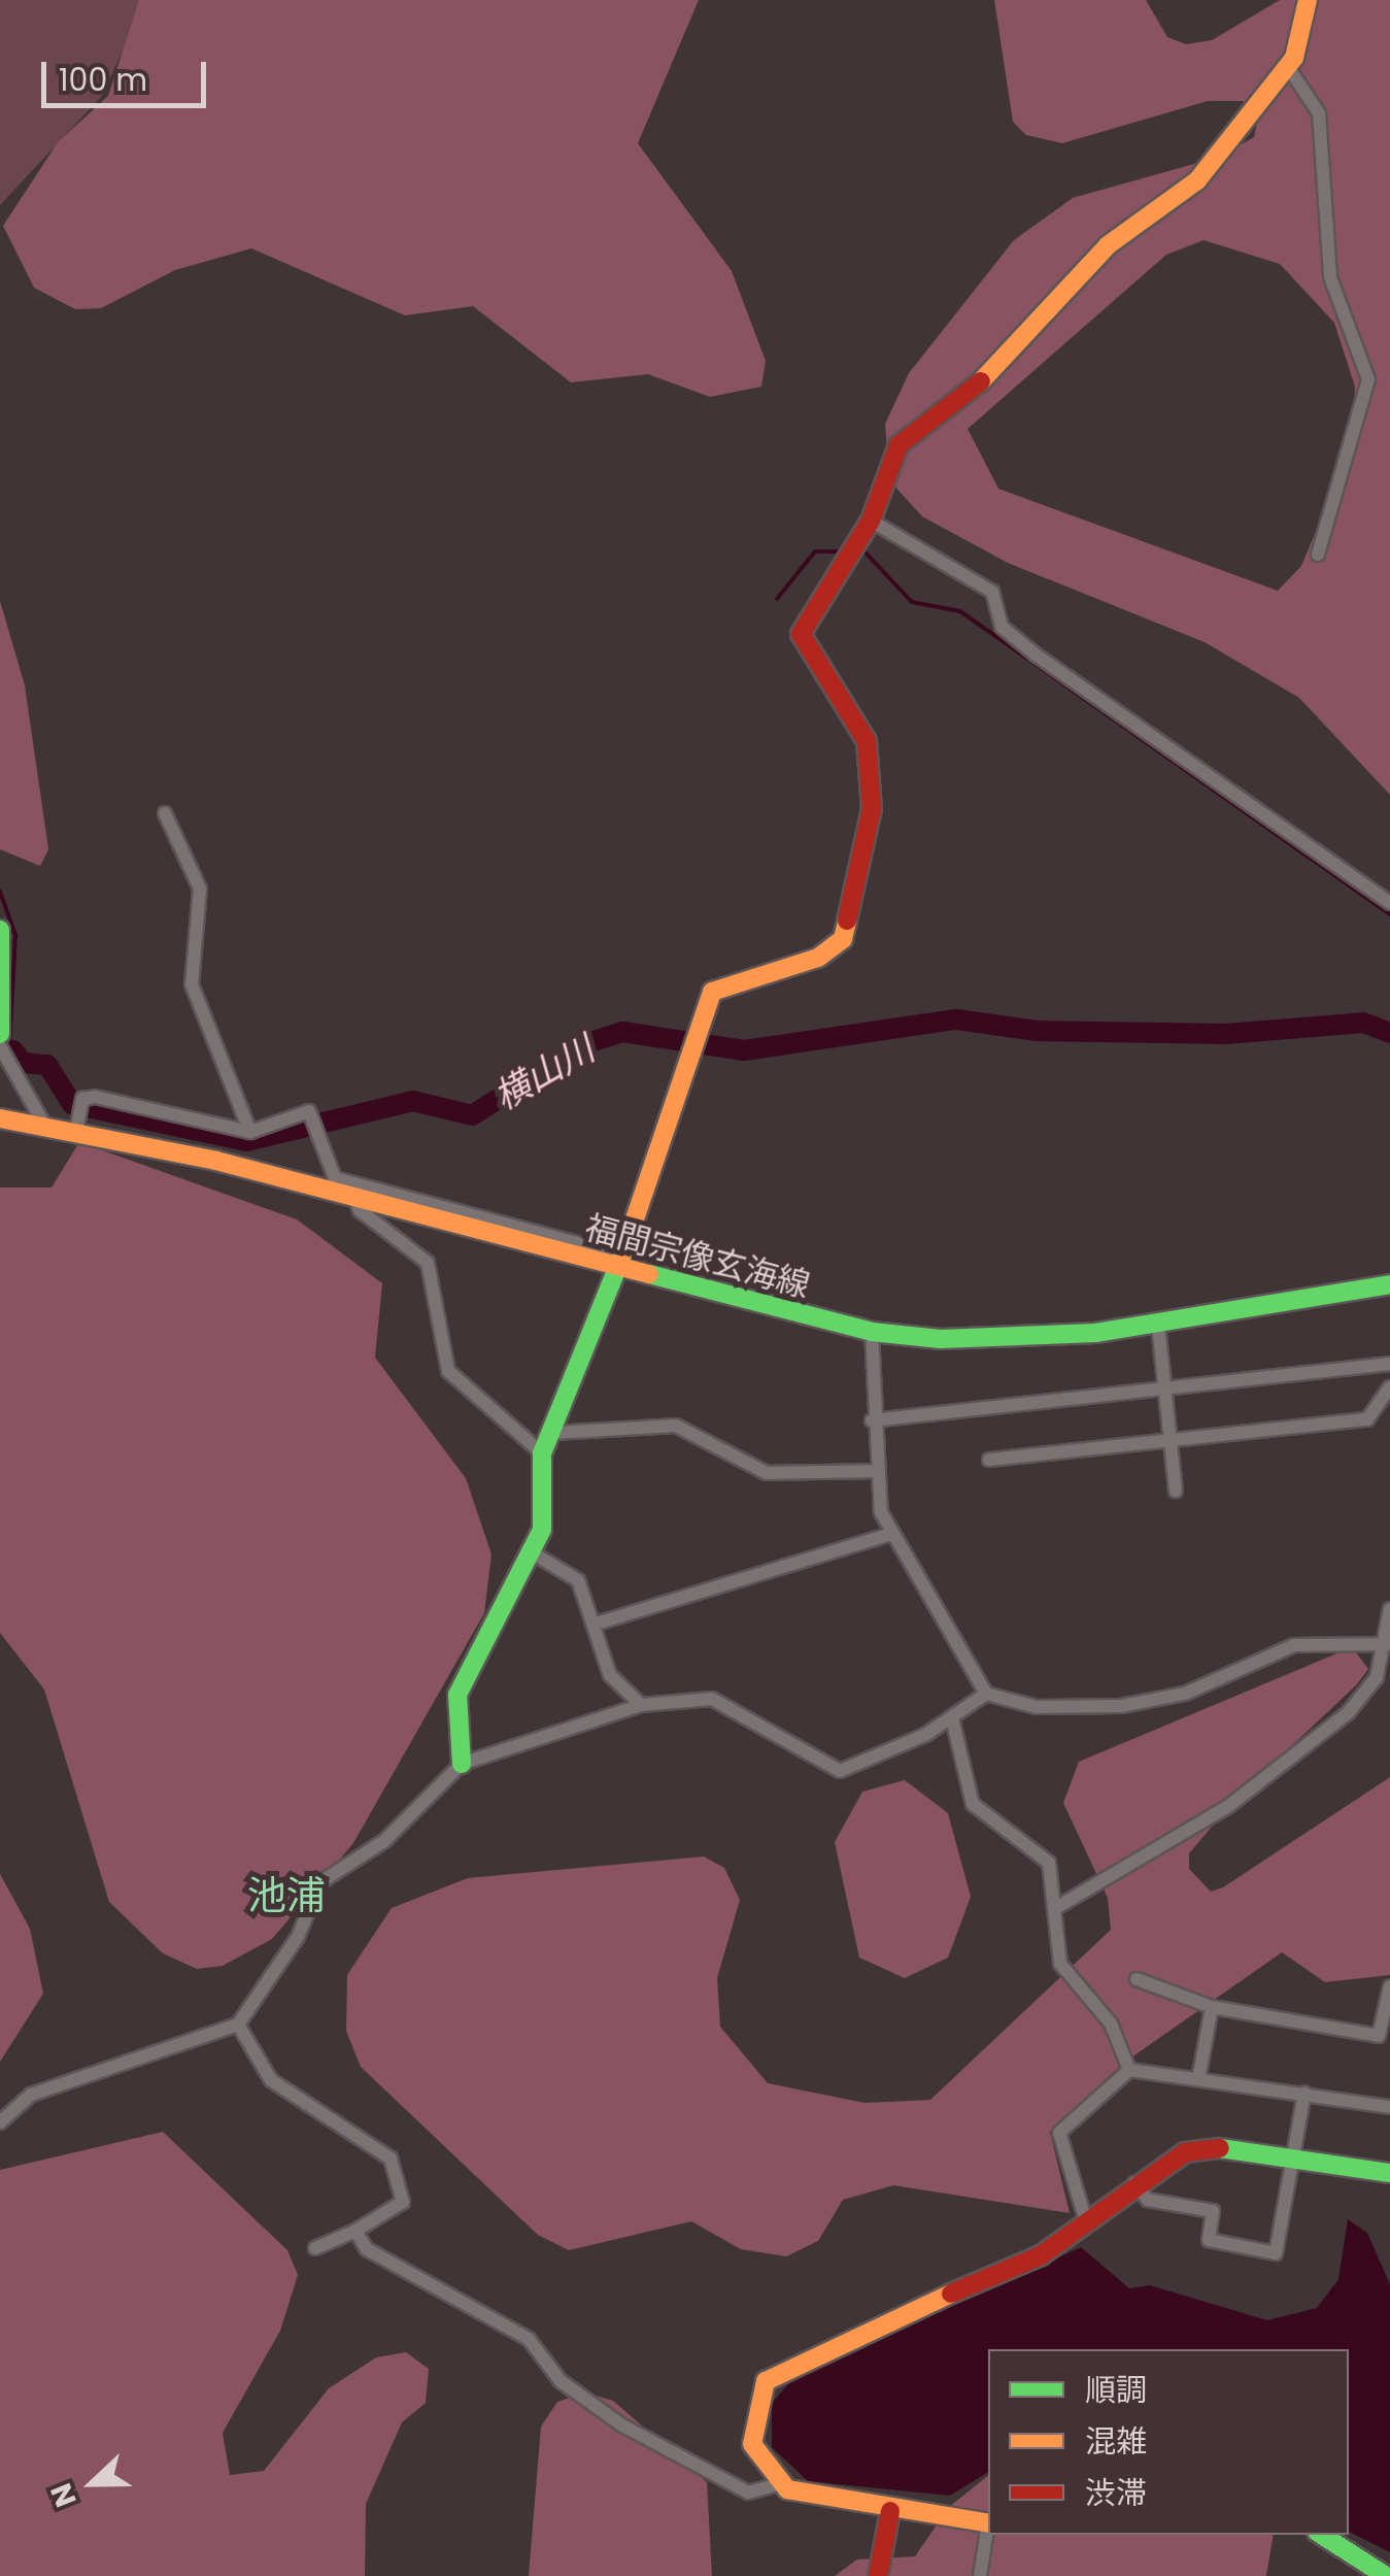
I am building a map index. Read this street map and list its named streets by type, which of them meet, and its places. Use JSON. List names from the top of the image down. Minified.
{"streets":{"street":["福間宗像玄海線"]},"districts":["池浦"],"water":["横山川"],"legend":["順調","混雑","渋滞"],"scale_bar":"100 m","north":"left"}
